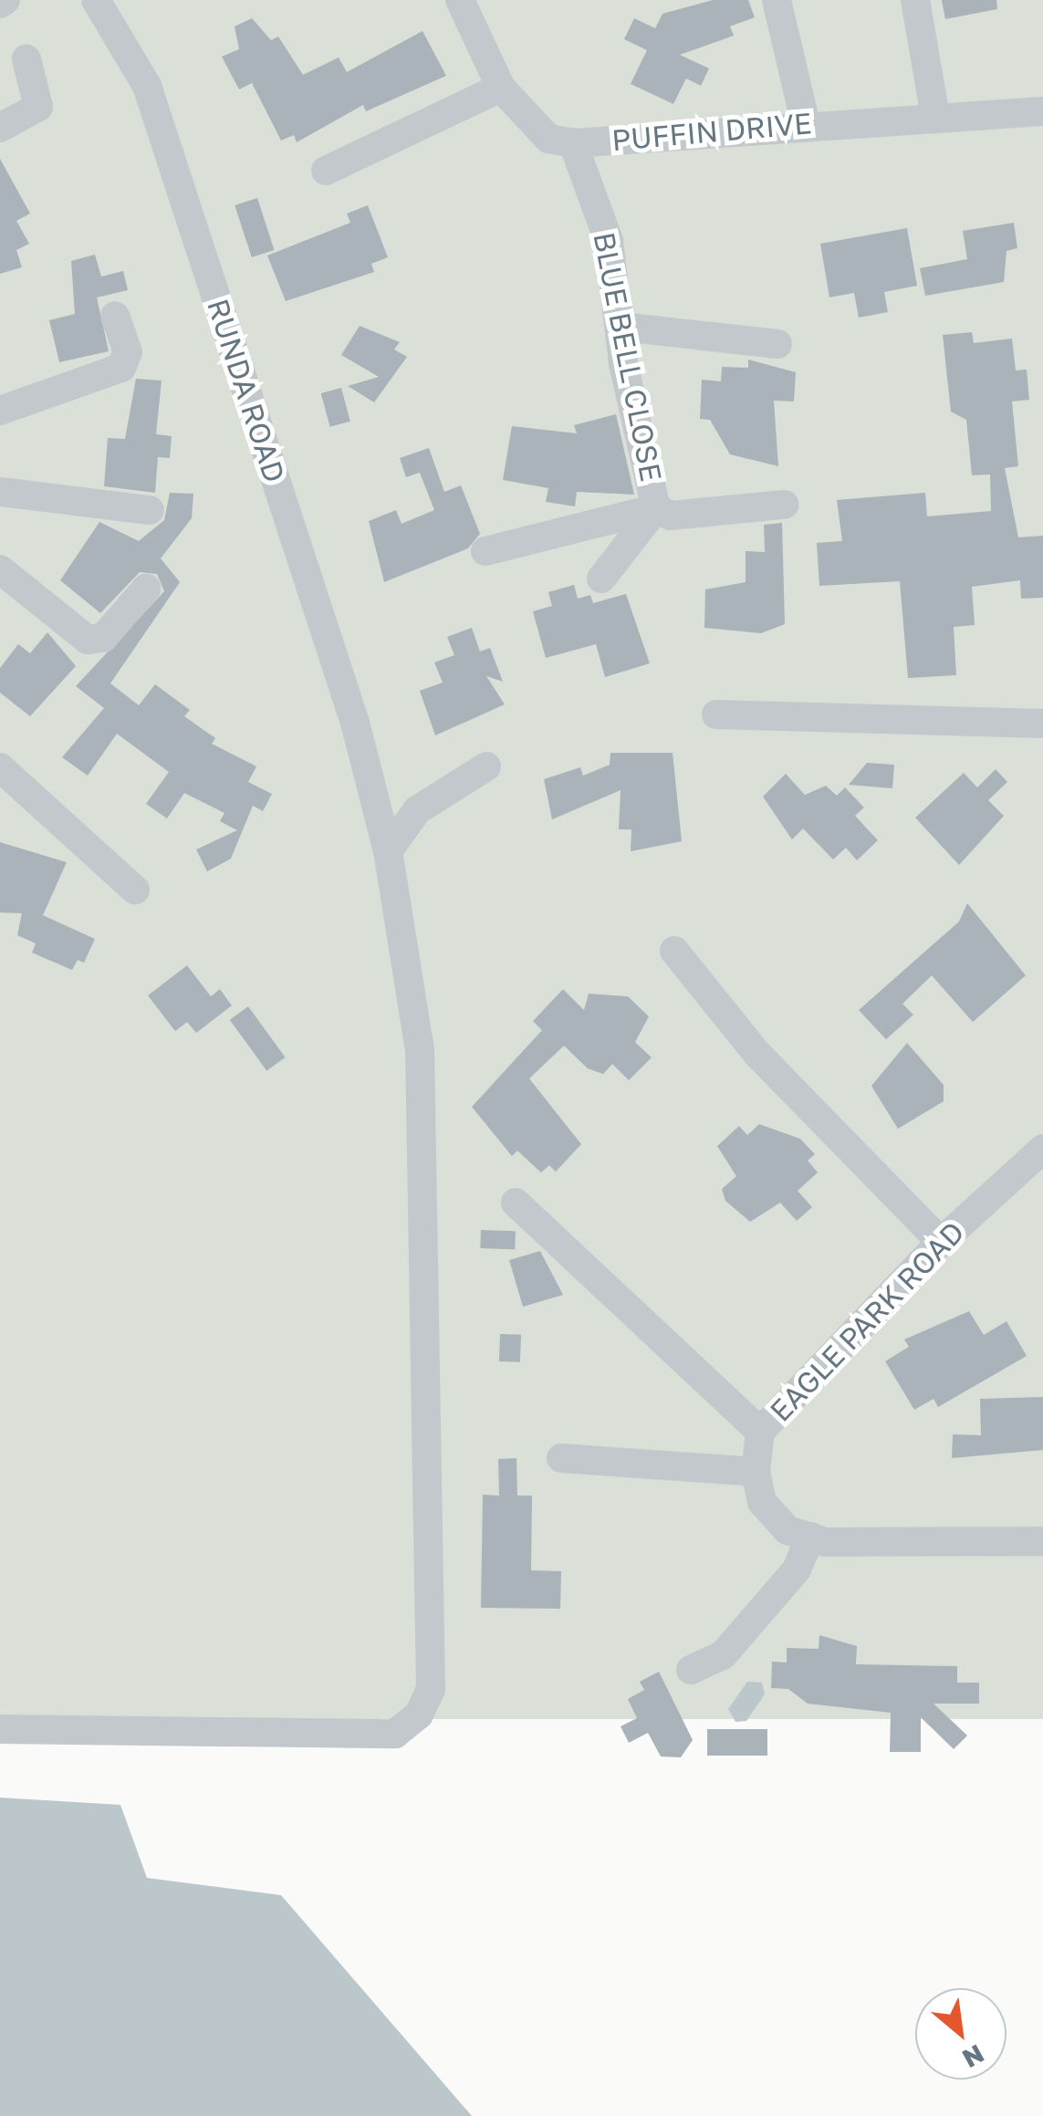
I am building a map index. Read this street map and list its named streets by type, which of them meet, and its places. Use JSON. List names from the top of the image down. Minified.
{"streets":{"street":["PUFFIN DRIVE","BLUE BELL CLOSE","RUNDA ROAD","EAGLE PARK ROAD"]},"crossings":[["PUFFIN DRIVE","BLUE BELL CLOSE"]],"north":"bottom right"}
